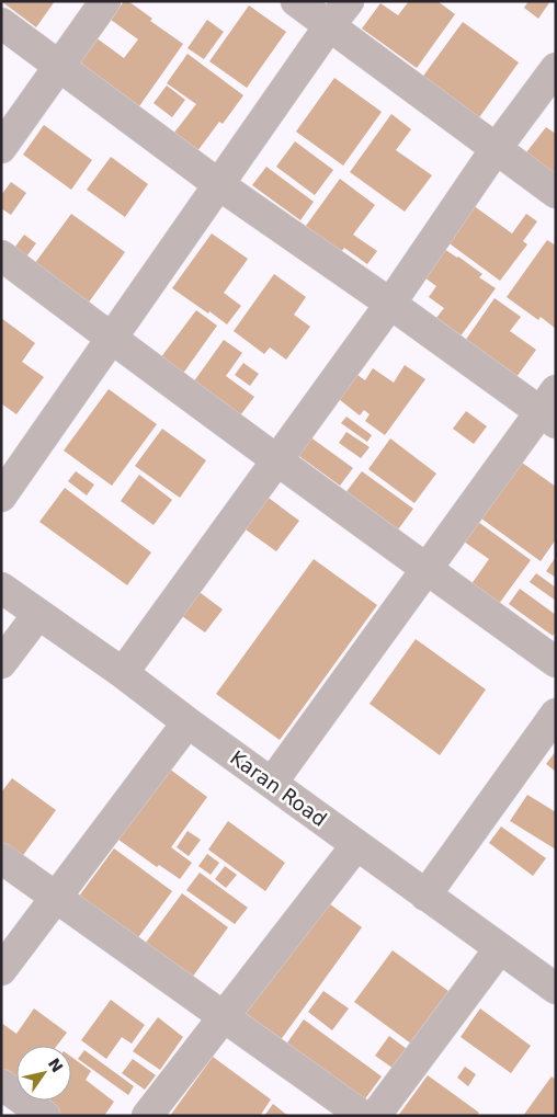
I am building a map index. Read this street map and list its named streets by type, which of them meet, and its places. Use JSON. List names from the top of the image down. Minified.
{"streets":{"street":["Karan Road"]},"north":"top right"}
